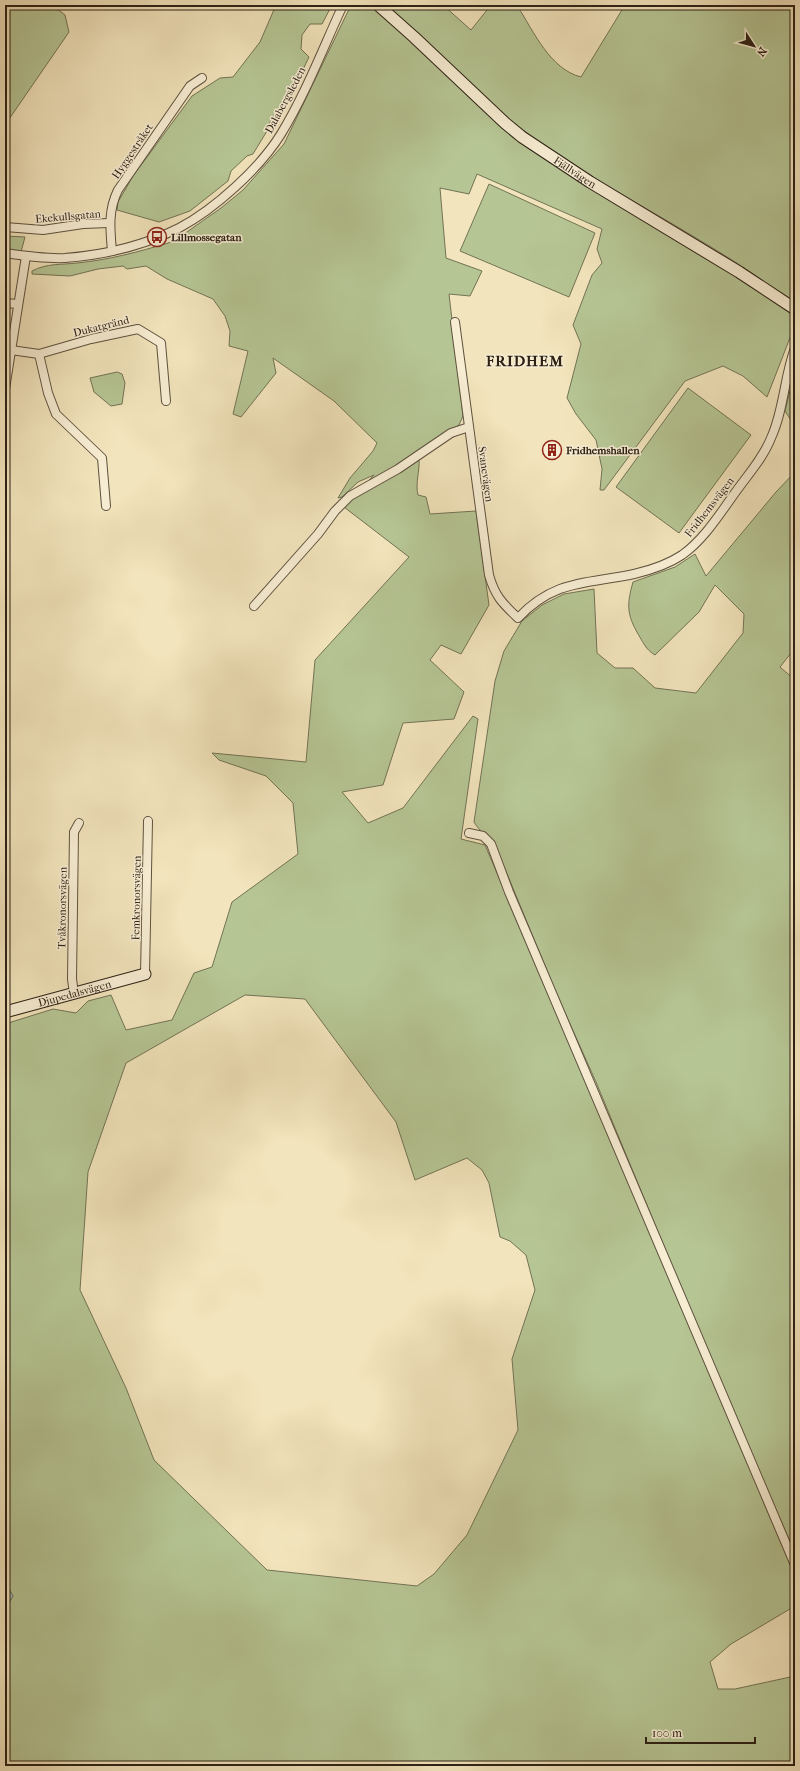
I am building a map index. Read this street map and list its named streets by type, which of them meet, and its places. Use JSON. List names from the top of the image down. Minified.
{"streets":{"street":["Dalabergsleden","Hyggestråket","Fjällvägen","Ekekullsgatan","Dukatgränd","Svanevägen","Fridhemsvägen","Femkronorsvägen","Tvåkronorsvägen","Djupedalsvägen"]},"crossings":[["Dalabergsleden","Hyggestråket"],["Hyggestråket","Ekekullsgatan"],["Svanevägen","Fridhemsvägen"],["Femkronorsvägen","Djupedalsvägen"],["Tvåkronorsvägen","Djupedalsvägen"]],"districts":["FRIDHEM"],"places":{"bus stop":["Lillmossegatan"],"building":["Fridhemshallen"]},"scale_bar":"100 m","north":"bottom right"}
